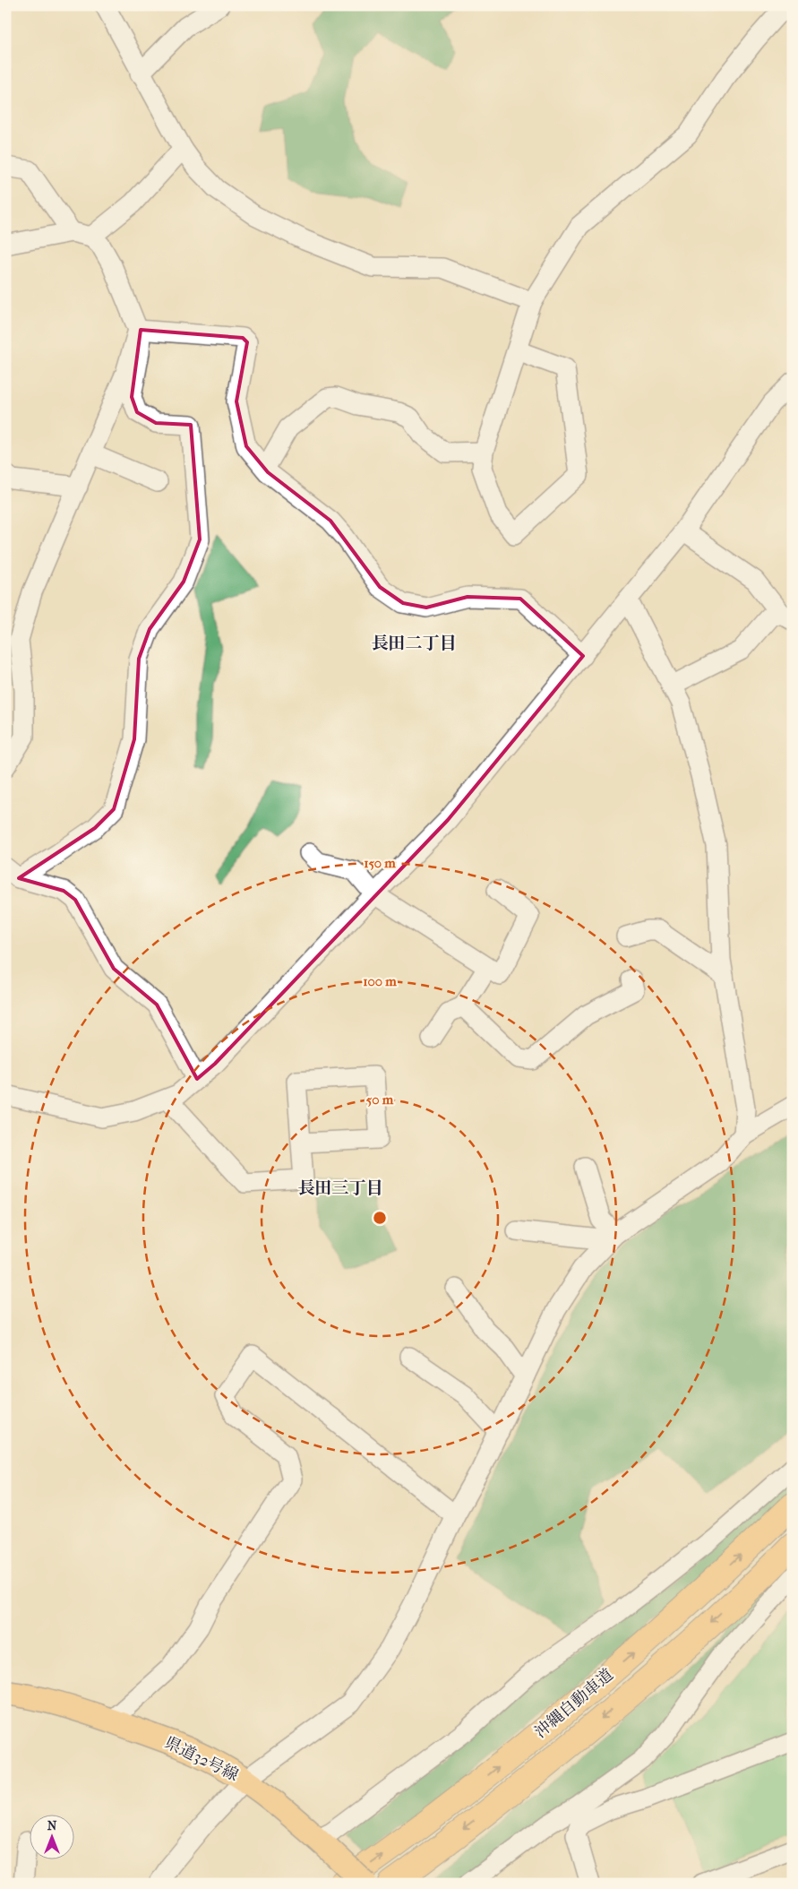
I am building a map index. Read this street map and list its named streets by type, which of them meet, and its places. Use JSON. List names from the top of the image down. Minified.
{"streets":{"highway":["沖縄自動車道"],"main road":["県道32号線"]},"districts":["長田二丁目","長田三丁目"],"north":"top","rings":["150 m","100 m","50 m"]}
